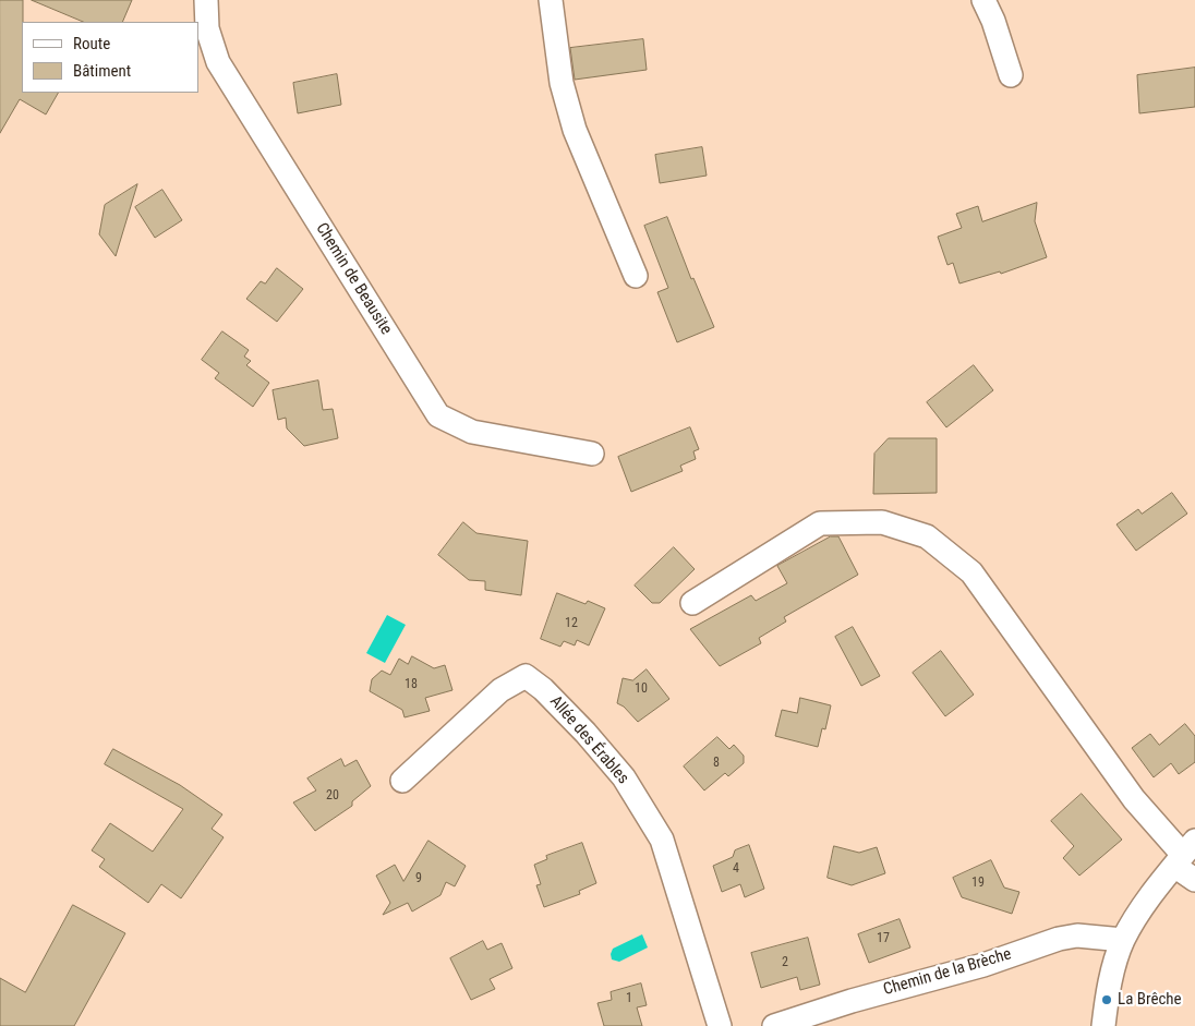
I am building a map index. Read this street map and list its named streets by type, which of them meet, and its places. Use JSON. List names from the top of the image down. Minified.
{"streets":{"street":["Chemin de Beausite","Allée des Érables","Chemin de la Brèche"]},"places":["La Brêche"],"house_numbers":["12","18","10","8","20","4","9","19","17","2","1"],"legend":["Route","Bâtiment"]}
